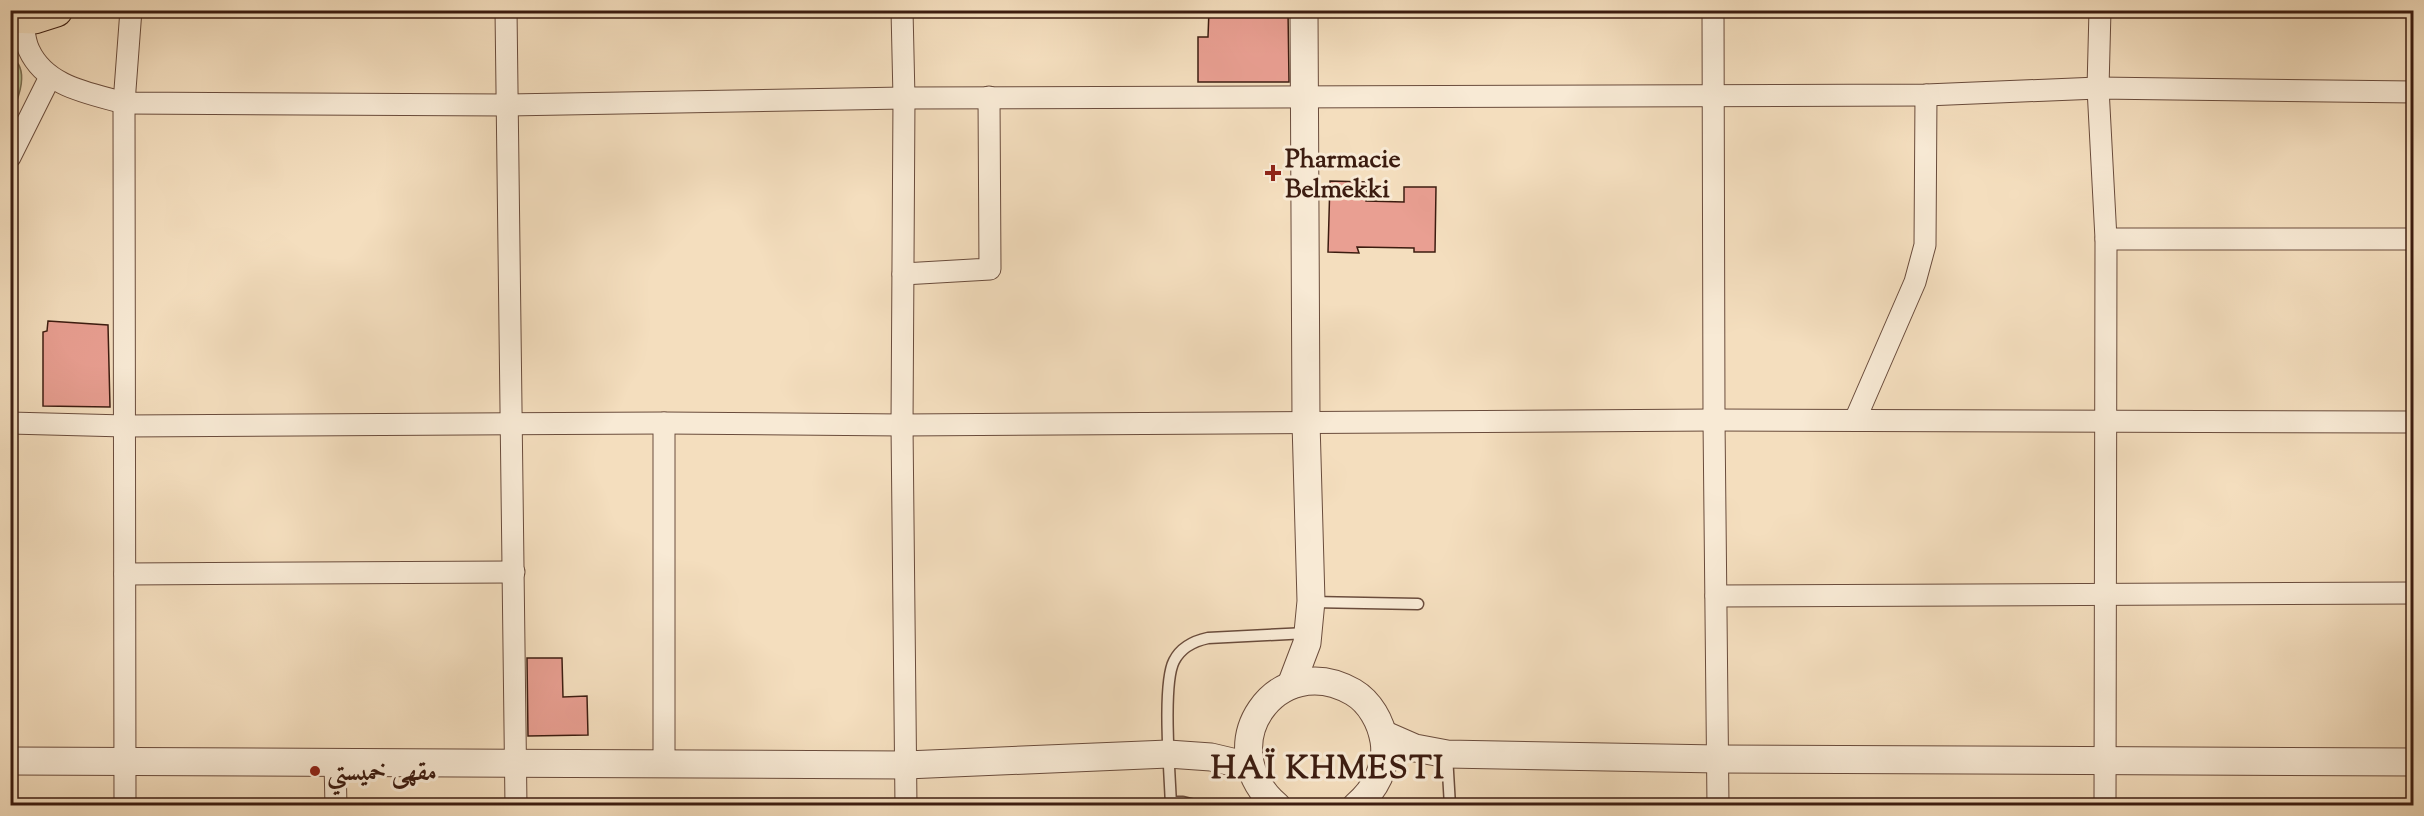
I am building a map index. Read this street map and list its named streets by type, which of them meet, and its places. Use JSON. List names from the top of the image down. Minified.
{"districts":["HAÏ KHMESTI"],"places":{"health":["Pharmacie Belmekki"],"other":["مقهى خميستي"]}}
